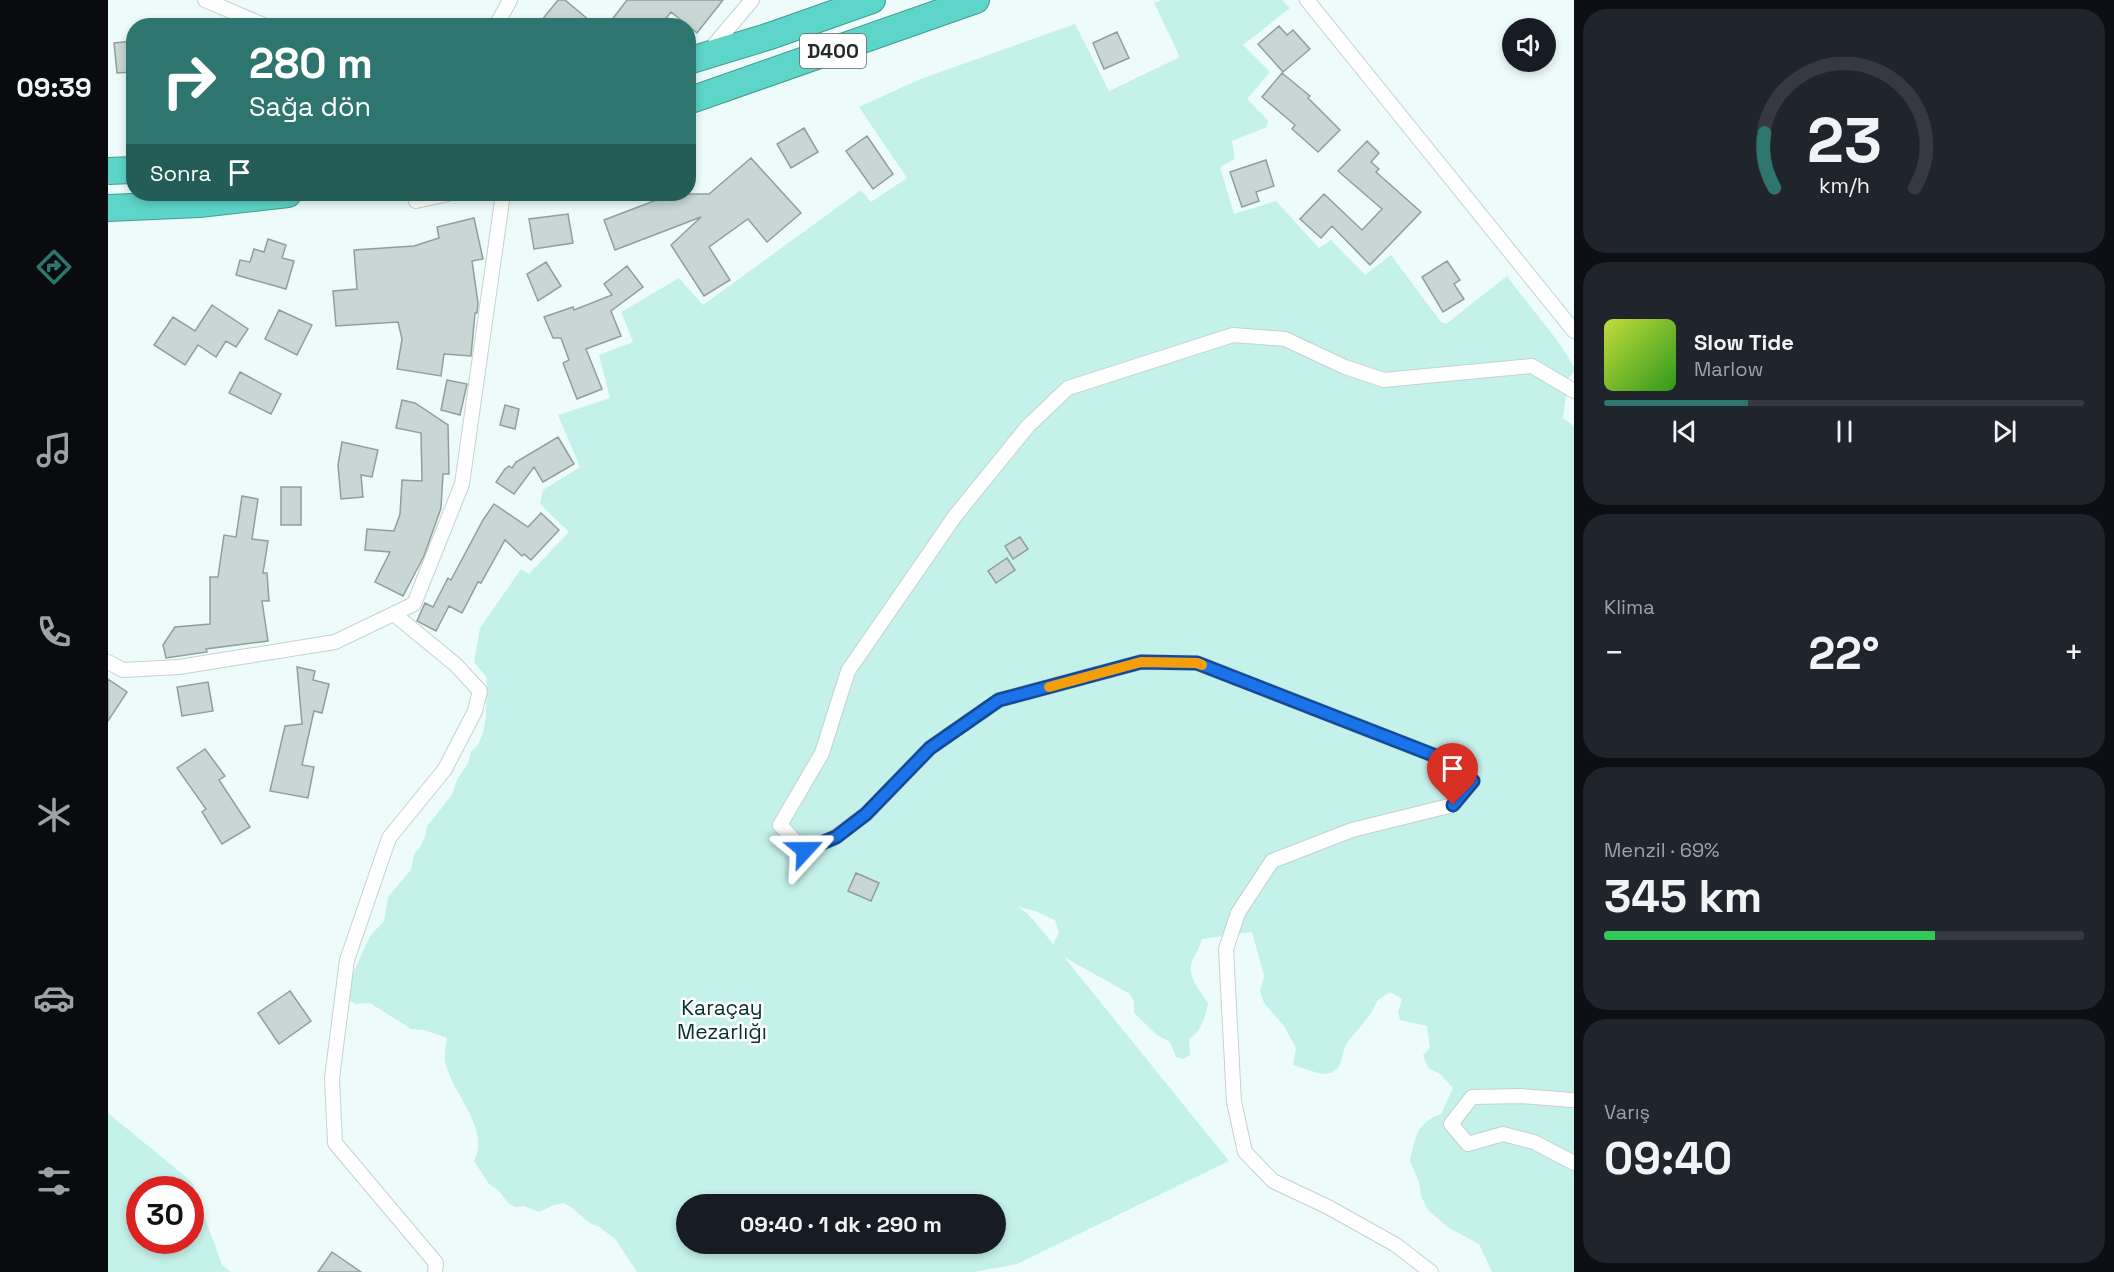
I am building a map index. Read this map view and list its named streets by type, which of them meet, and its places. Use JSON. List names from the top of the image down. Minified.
{"streets":{"highway":["D400"]},"parks":["Karaçay Mezarlığı"],"page":{"tabs":"09:39","turn":["280 m","Sağa dön"],"then":"Sonra","song":["Slow Tide","Marlow"],"tile":["Klima",["Menzil · 69%","345 km"],["Varış","09:40"]],"heat":["−","22°","+"],"limit":"30","trip":"09:40 · 1 dk · 290 m","gauge":["23","km/h"]}}
